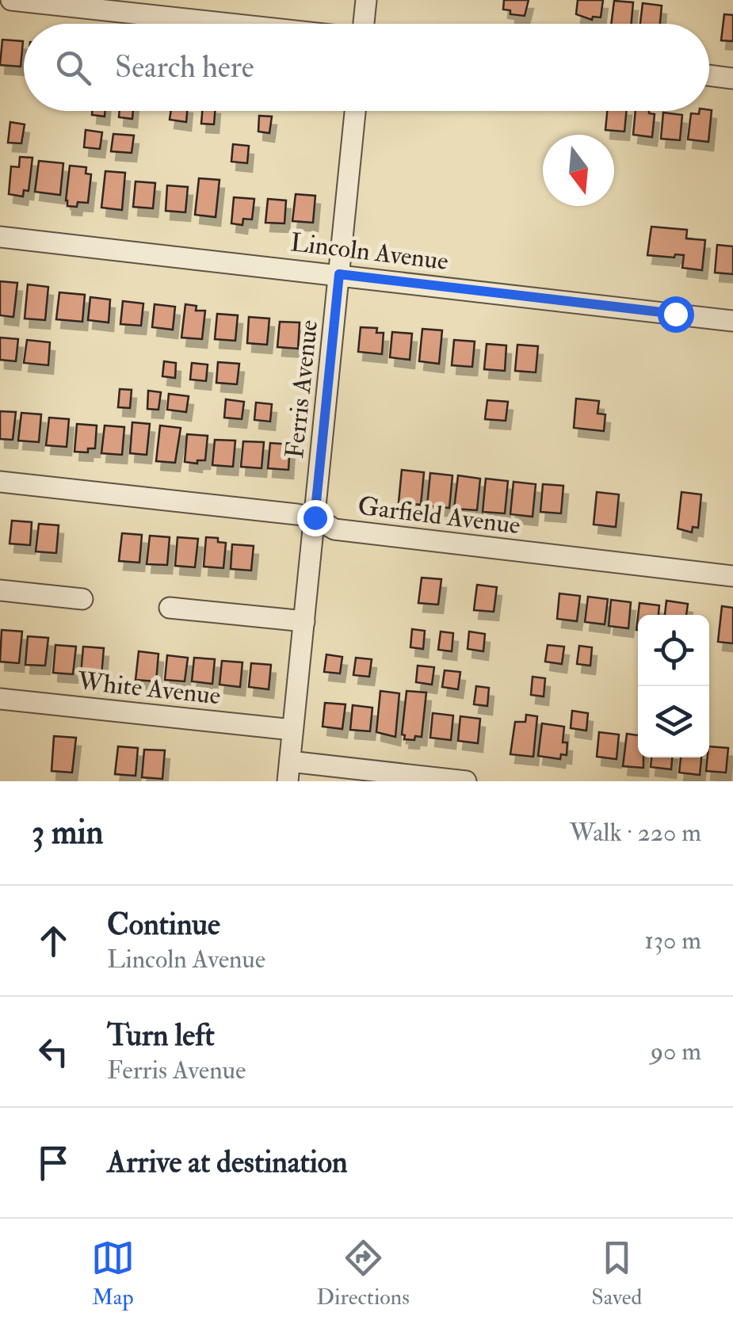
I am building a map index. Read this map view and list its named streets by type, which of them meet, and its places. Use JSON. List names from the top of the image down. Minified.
{"streets":{"street":["Lincoln Avenue","Ferris Avenue","Garfield Avenue","White Avenue"]},"crossings":[["Lincoln Avenue","Ferris Avenue"],["Ferris Avenue","Garfield Avenue"],["Ferris Avenue","White Avenue"]],"north":"bottom","page":{"search":"Search here","heading":["3 min","Walk · 220 m"],"list":[["Continue","Lincoln Avenue","130 m"],["Turn left","Ferris Avenue","90 m"],"Arrive at destination"],"nav":["Map","Directions","Saved"]}}
